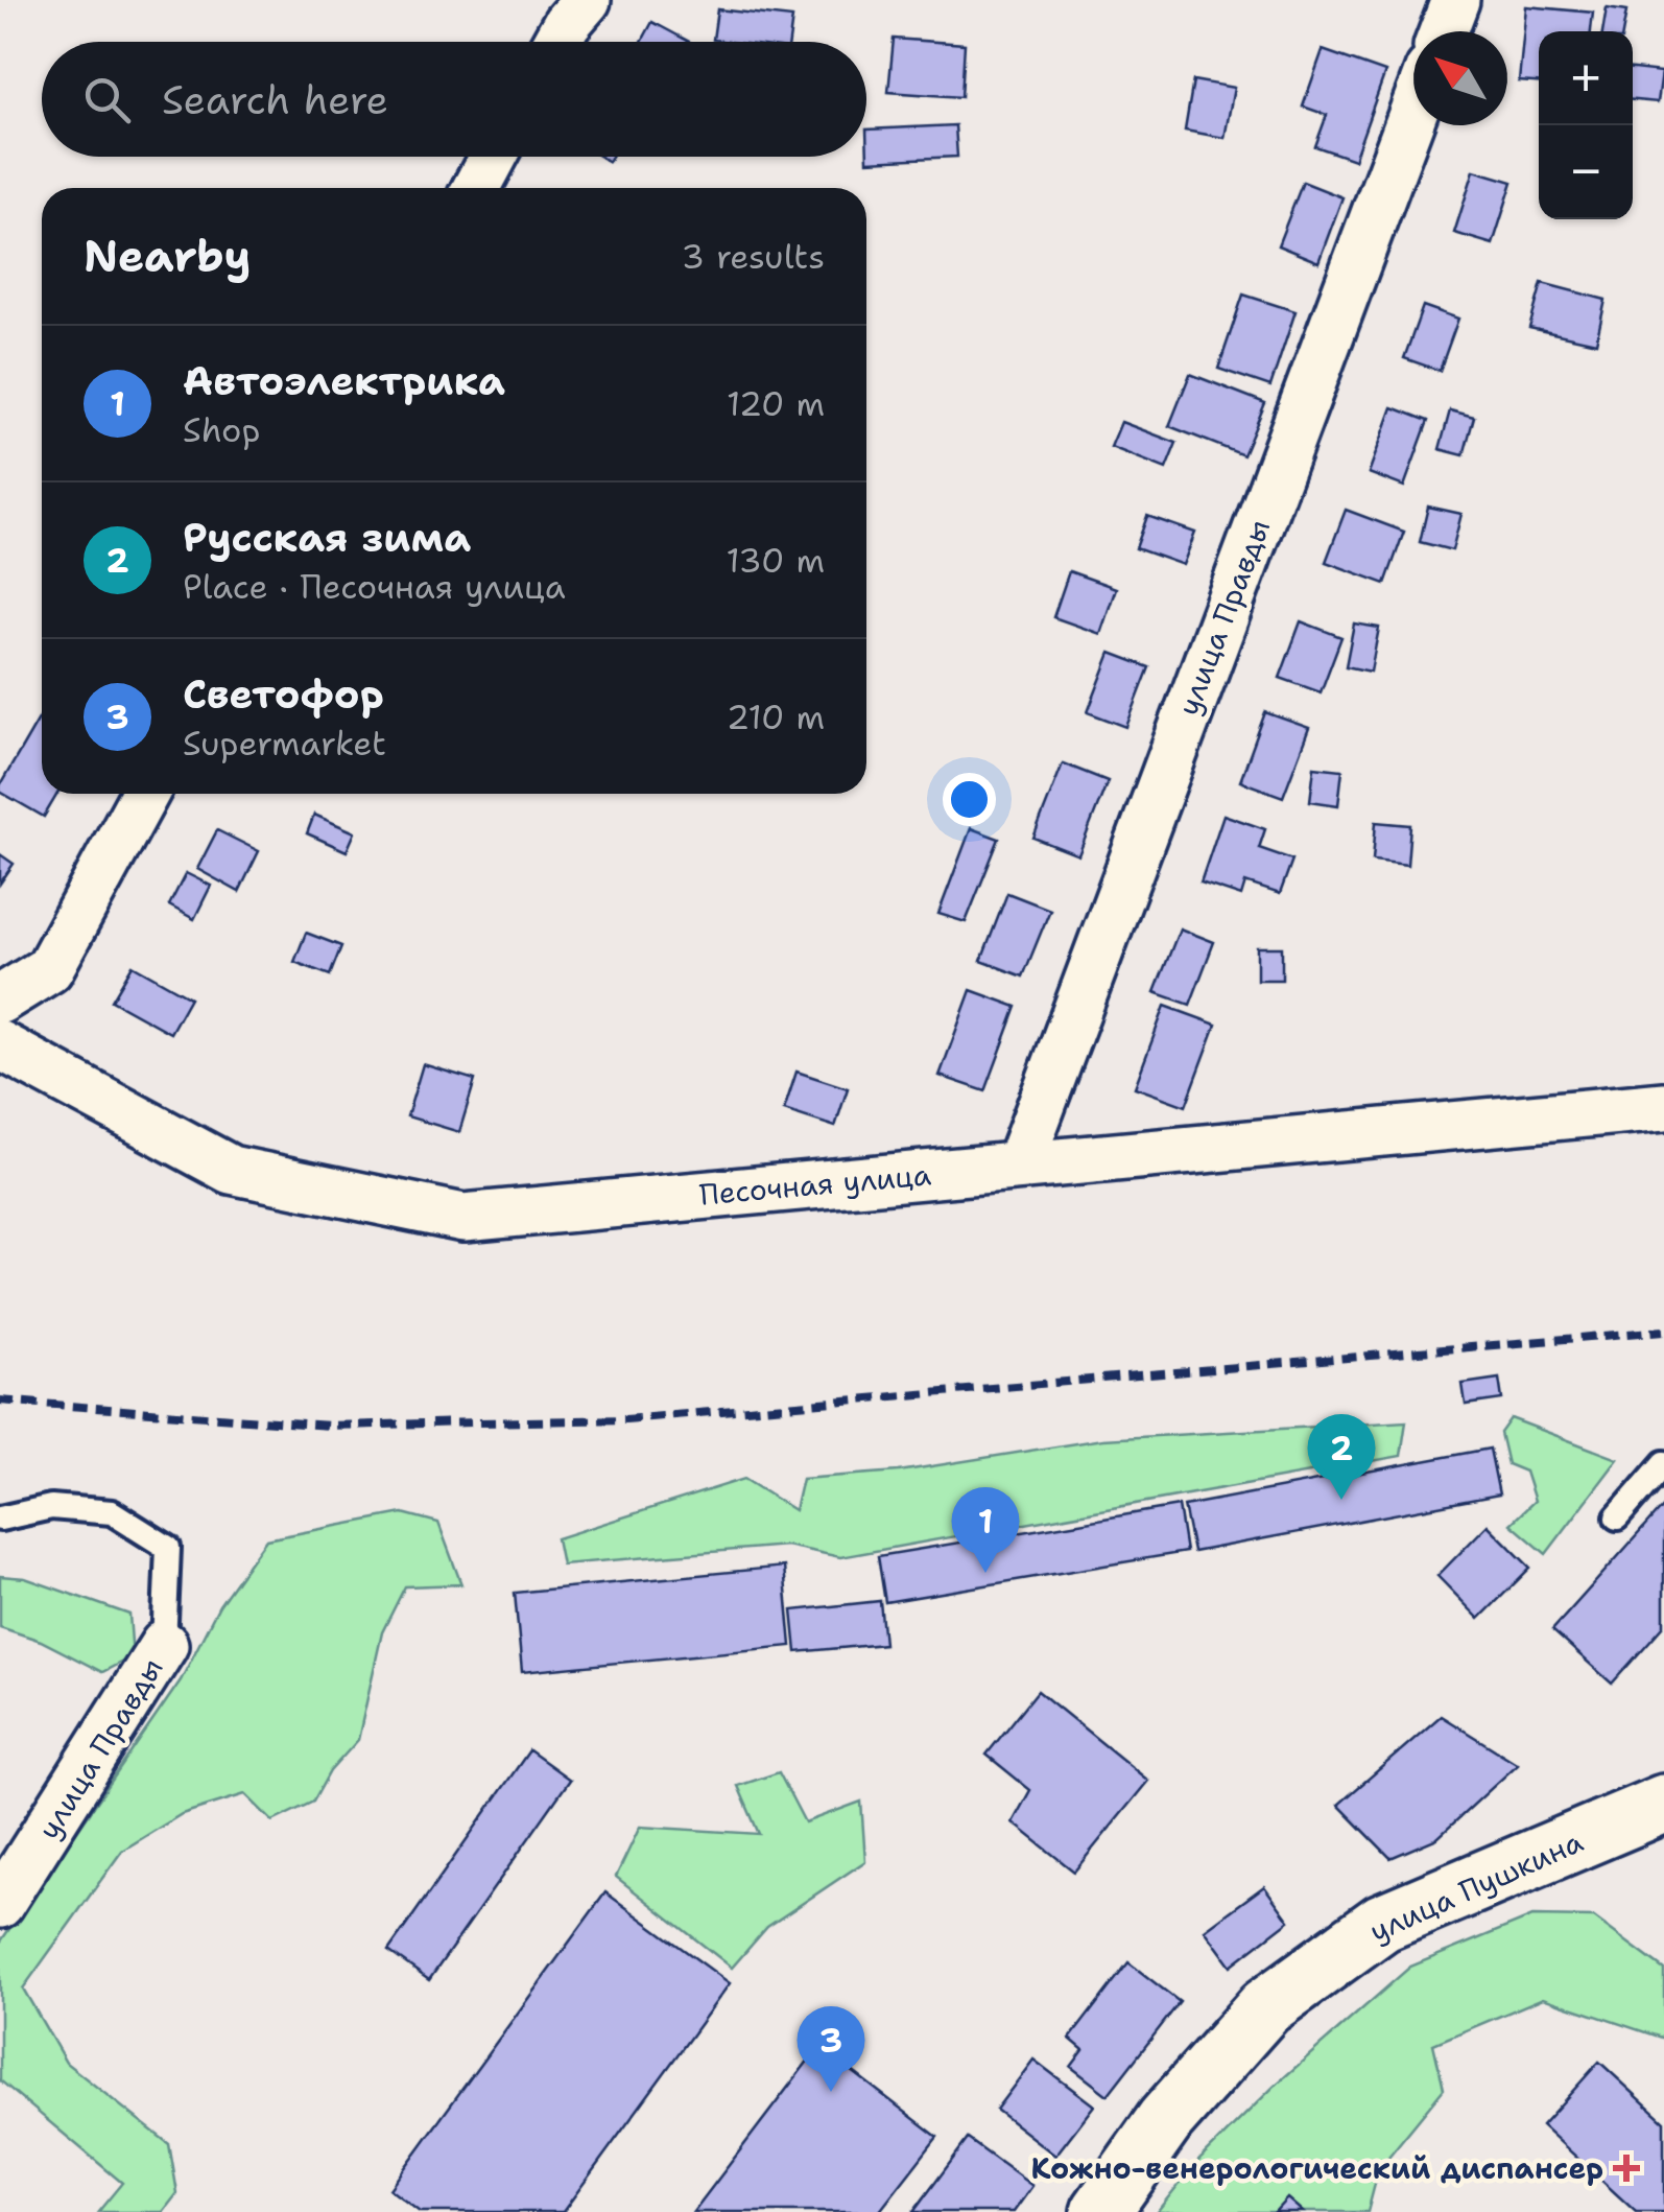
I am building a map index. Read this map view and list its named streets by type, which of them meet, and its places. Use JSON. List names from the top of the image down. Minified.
{"streets":{"main road":["улица Пушкина"],"street":["улица Правды","Песочная улица"]},"crossings":[["улица Правды","Песочная улица"]],"places":{"health":["Кожно-венерологический диспансер"]},"north":"top left","page":{"map_buttons":["+","−"],"search":"Search here","heading":["Nearby","3 results"],"list":[{"mark":"1","name":"Автоэлектрика","note":"Shop","value":"120 m"},{"mark":"2","name":"Русская зима","note":"Place · Песочная улица","value":"130 m"},{"mark":"3","name":"Светофор","note":"Supermarket","value":"210 m"}],"pins":["2","1","3"]}}
